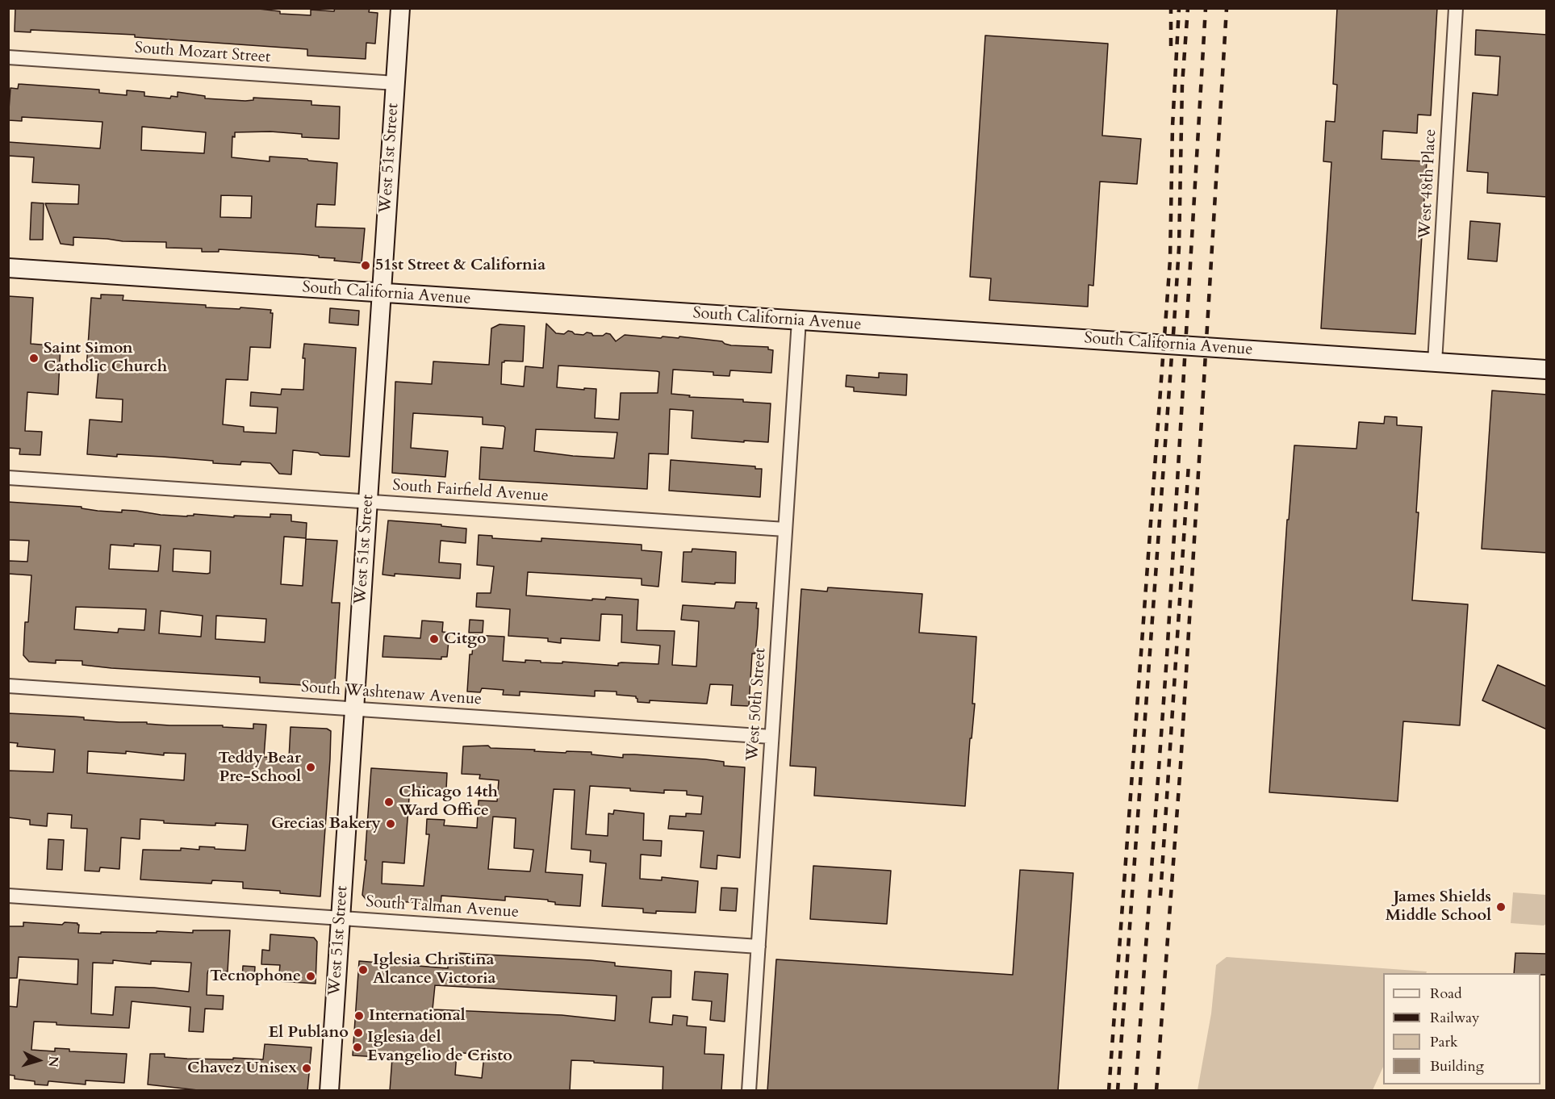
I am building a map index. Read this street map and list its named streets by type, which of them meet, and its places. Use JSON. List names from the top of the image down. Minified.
{"streets":{"street":["South Mozart Street","West 51st Street","West 48th Place","South California Avenue","South Fairfield Avenue","South Washtenaw Avenue","West 50th Street","South Talman Avenue"]},"crossings":[["South Mozart Street","West 51st Street"],["West 51st Street","South California Avenue"],["West 51st Street","South Fairfield Avenue"],["West 51st Street","South Washtenaw Avenue"],["West 51st Street","South Talman Avenue"],["West 48th Place","South California Avenue"],["South California Avenue","West 50th Street"],["South Fairfield Avenue","West 50th Street"],["South Washtenaw Avenue","West 50th Street"],["West 50th Street","South Talman Avenue"]],"places":["51st Street & California","Saint Simon Catholic Church","Citgo","Teddy Bear Pre-School","Chicago 14th Ward Office","Grecias Bakery","James Shields Middle School","Iglesia Christina Alcance Victoria","Tecnophone","International","El Publano","Iglesia del Evangelio de Cristo","Chavez Unisex"],"legend":["Road","Railway","Park","Building"],"north":"right"}
